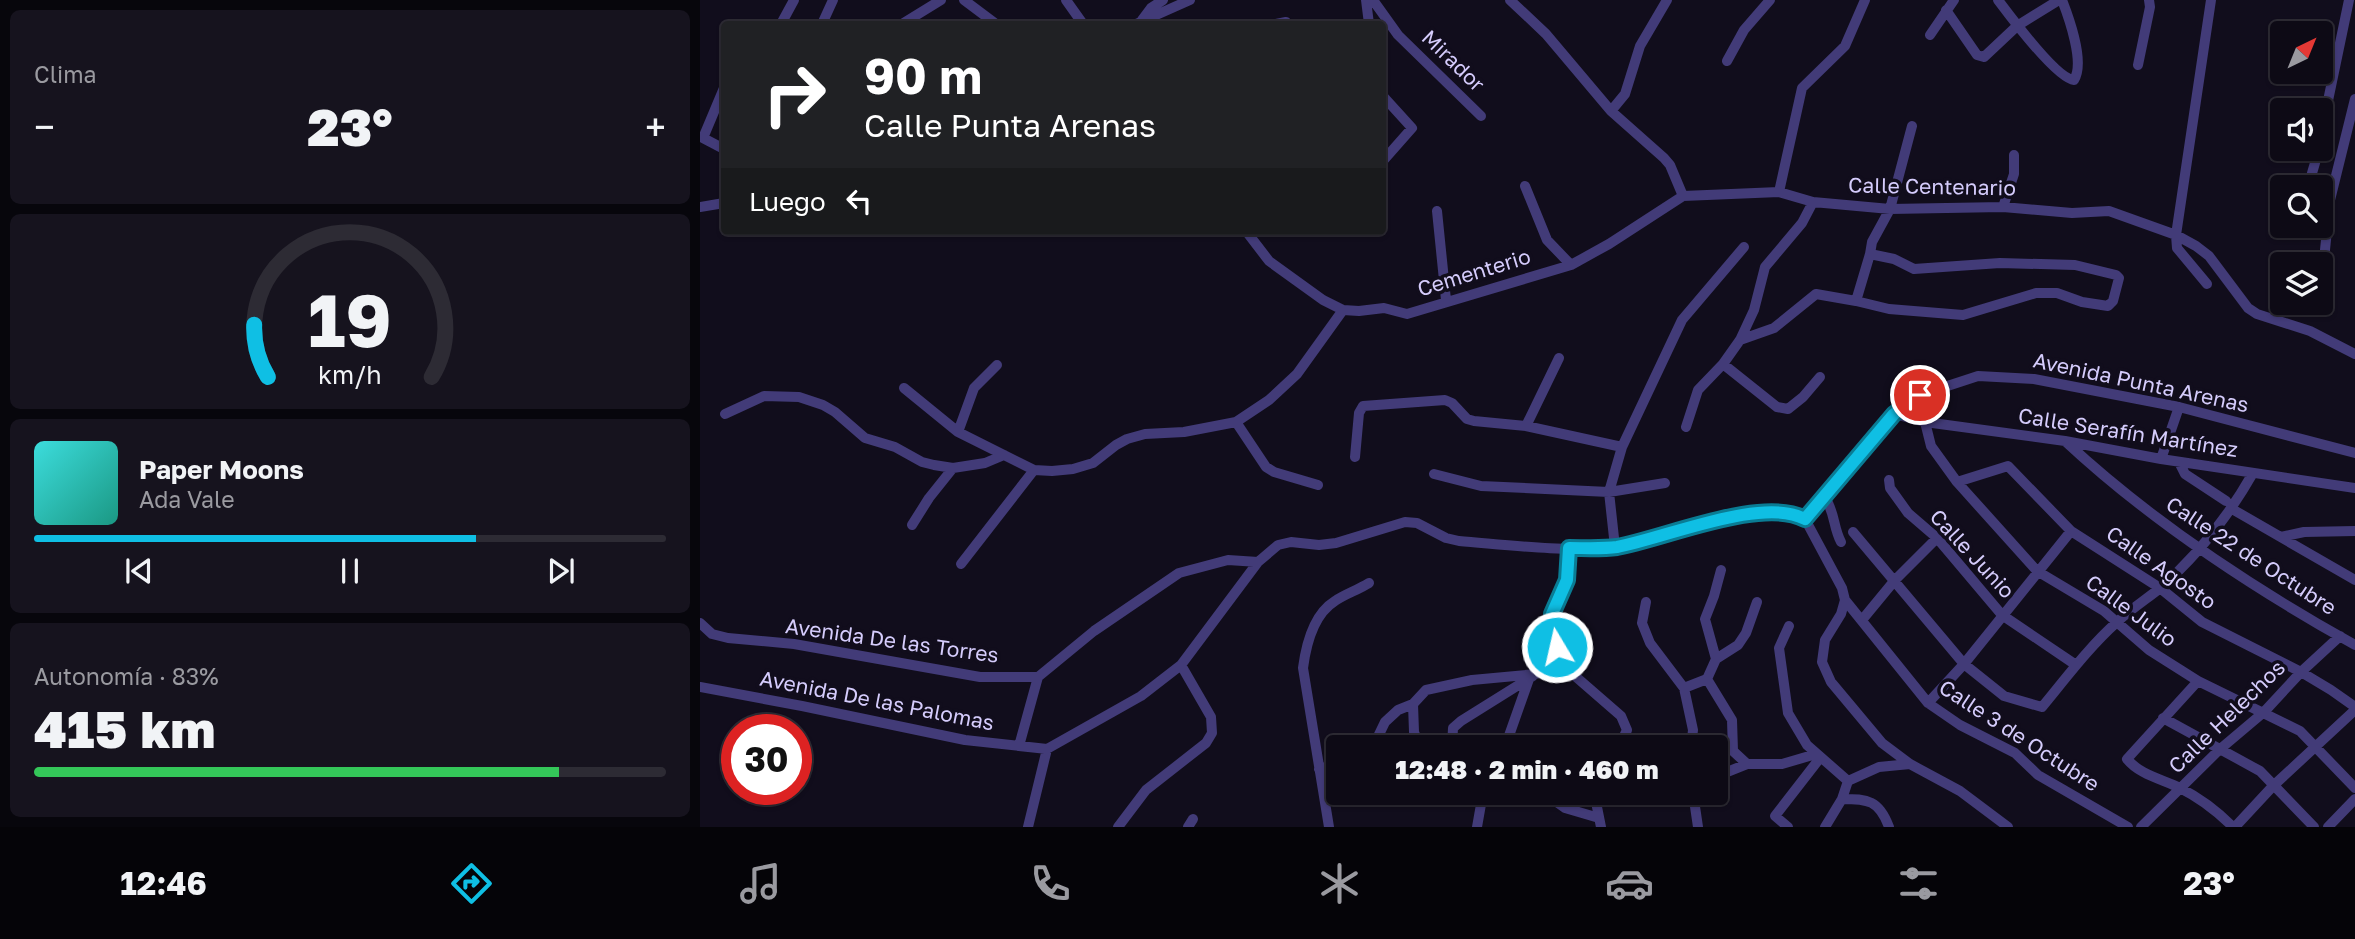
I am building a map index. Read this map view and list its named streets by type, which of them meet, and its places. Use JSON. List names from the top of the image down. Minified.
{"streets":{"street":["Mirador","Calle Centenario","Cementerio","Avenida Punta Arenas","Calle Serafín Martínez","Calle Junio","Calle 22 de Octubre","Calle Agosto","Calle Julio","Avenida De las Torres","Avenida De las Palomas","Calle Helechos","Calle 3 de Octubre"]},"crossings":[["Calle Centenario","Cementerio"],["Avenida Punta Arenas","Calle Serafín Martínez"],["Avenida Punta Arenas","Calle 3 de Octubre"],["Calle Serafín Martínez","Calle 22 de Octubre"],["Calle Serafín Martínez","Calle Julio"],["Calle 22 de Octubre","Calle Helechos"],["Calle Agosto","Calle Julio"],["Calle Agosto","Calle Helechos"],["Calle Julio","Calle Helechos"]],"north":"top right","page":{"tile":["Clima",["Autonomía · 83%","415 km"]],"turn":["90 m","Calle Punta Arenas"],"heat":["−","23°","+"],"then":"Luego","song":["Paper Moons","Ada Vale"],"limit":"30","trip":"12:48 · 2 min · 460 m","tabs":["12:46","23°"],"gauge":["19","km/h"]}}
